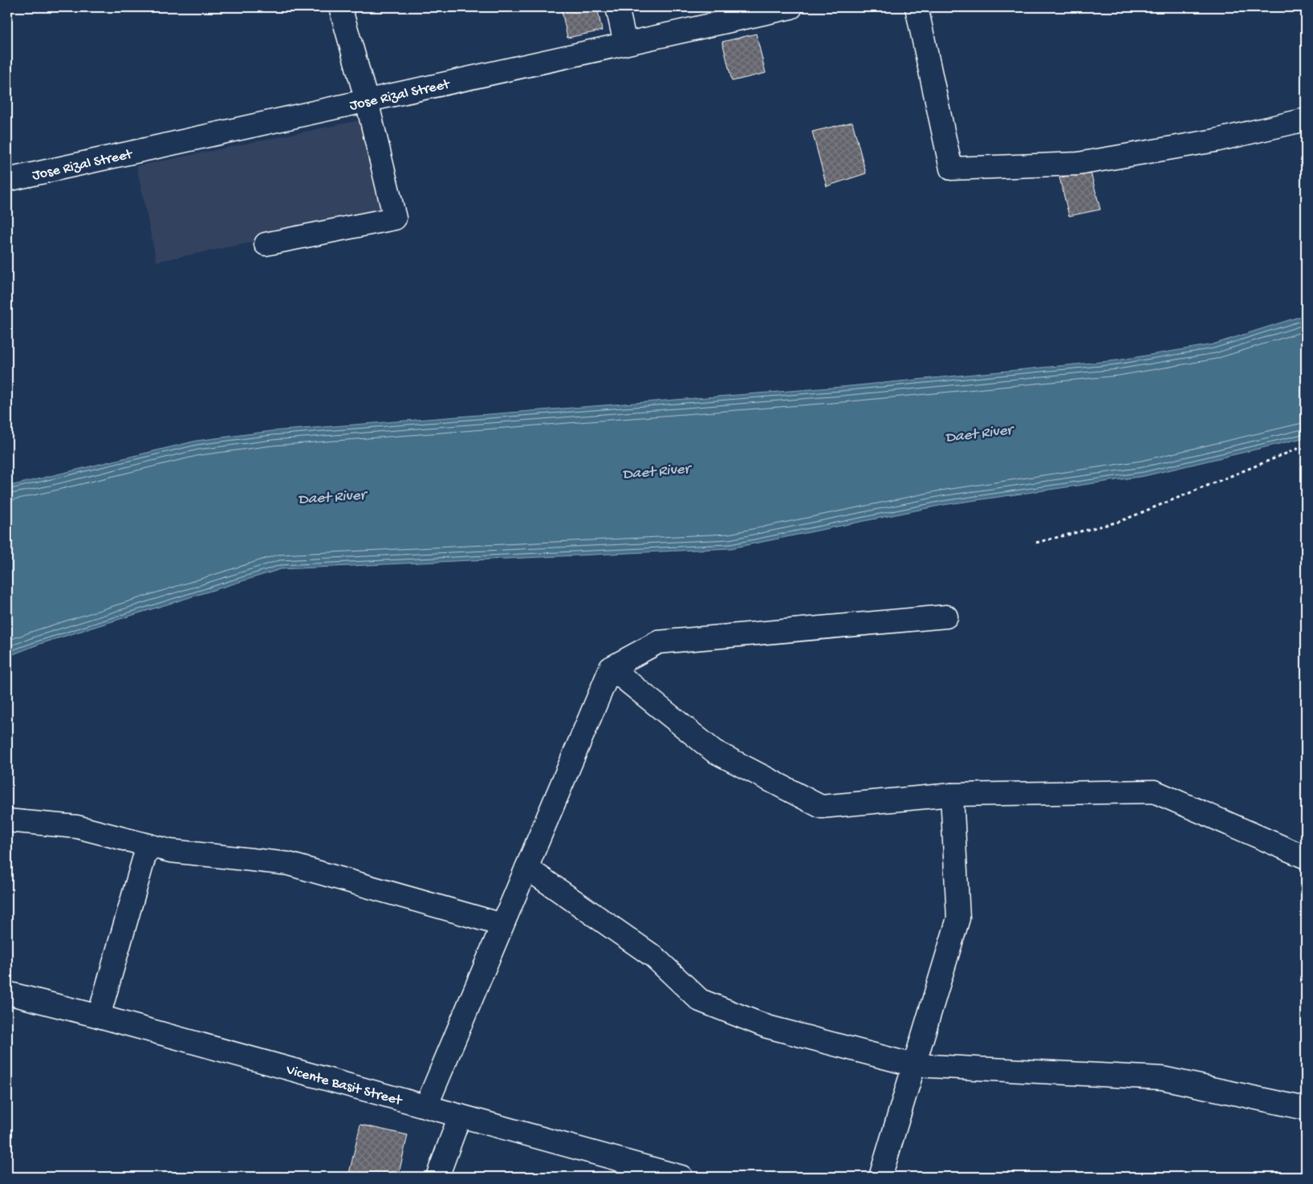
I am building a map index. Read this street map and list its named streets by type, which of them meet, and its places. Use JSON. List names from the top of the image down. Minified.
{"streets":{"street":["Jose Rizal Street","Vicente Basit Street"]},"water":["Daet River"]}
